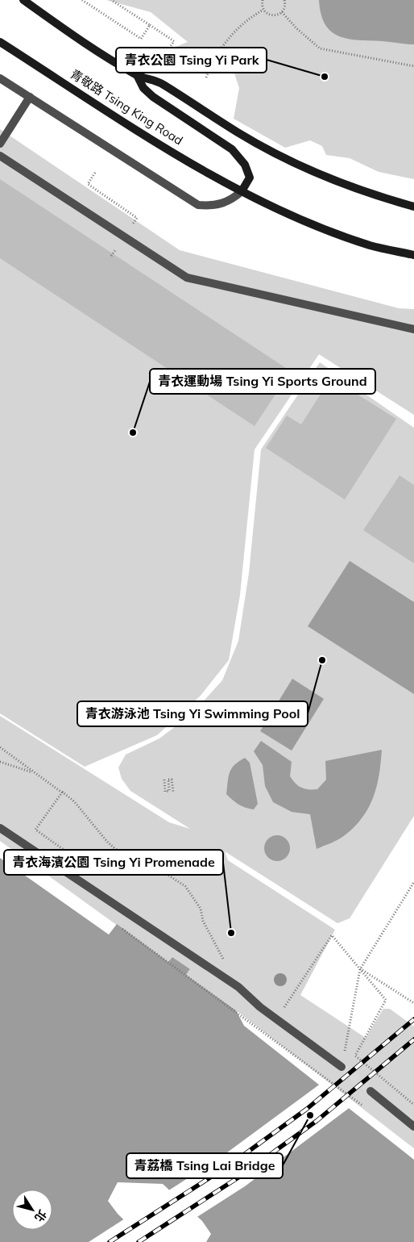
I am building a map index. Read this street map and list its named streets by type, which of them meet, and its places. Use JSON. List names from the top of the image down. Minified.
{"streets":{"main road":["青敬路 Tsing King Road"]},"places":["青衣公園 Tsing Yi Park","青衣運動場 Tsing Yi Sports Ground","青衣游泳池 Tsing Yi Swimming Pool","青衣海濱公園 Tsing Yi Promenade","青荔橋 Tsing Lai Bridge"],"north":"bottom right"}
